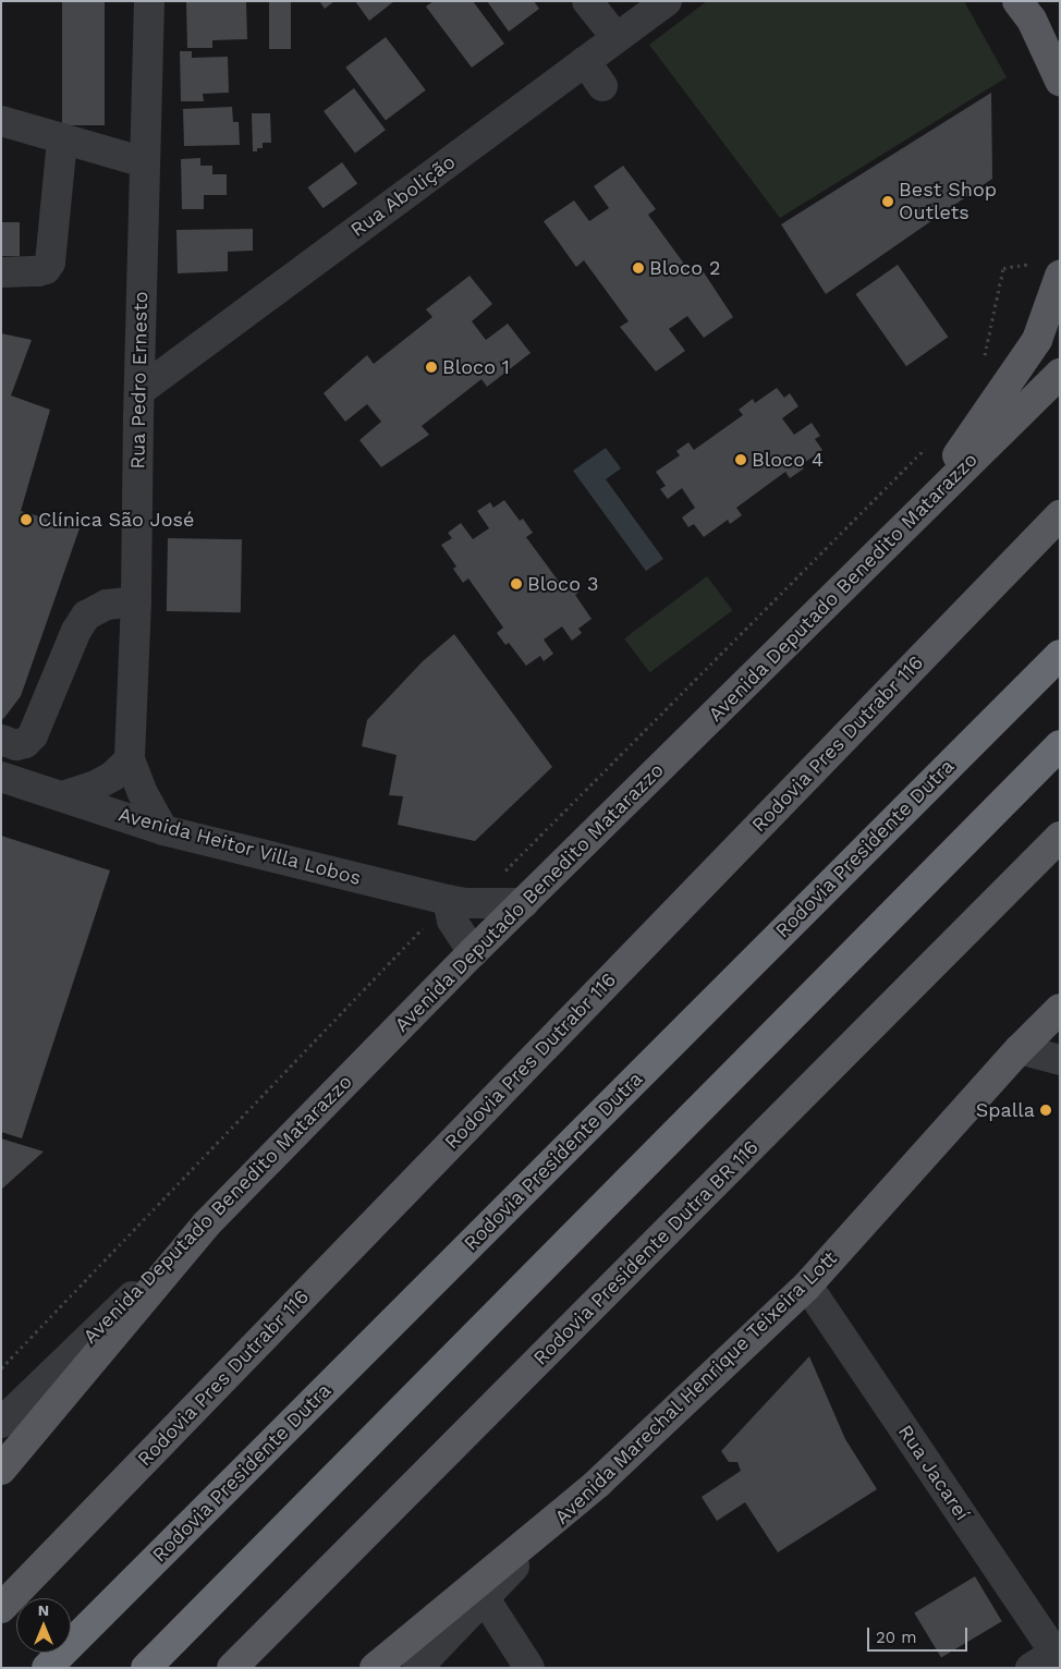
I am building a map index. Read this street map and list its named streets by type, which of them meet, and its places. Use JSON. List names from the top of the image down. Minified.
{"streets":{"highway":["Rodovia Presidente Dutra"],"main road":["Avenida Deputado Benedito Matarazzo","Rodovia Pres Dutrabr 116","Rodovia Presidente Dutra BR 116","Avenida Marechal Henrique Teixeira Lott"],"street":["Rua Abolição","Rua Pedro Ernesto","Avenida Heitor Villa Lobos","Rua Jacareí"]},"crossings":[["Rua Abolição","Rua Pedro Ernesto"],["Rua Pedro Ernesto","Avenida Heitor Villa Lobos"],["Avenida Deputado Benedito Matarazzo","Avenida Heitor Villa Lobos"],["Avenida Marechal Henrique Teixeira Lott","Rua Jacareí"]],"places":["Best Shop Outlets","Bloco 2","Bloco 1","Bloco 4","Clínica São José","Bloco 3","Spalla"],"scale_bar":"20 m","north":"top"}
